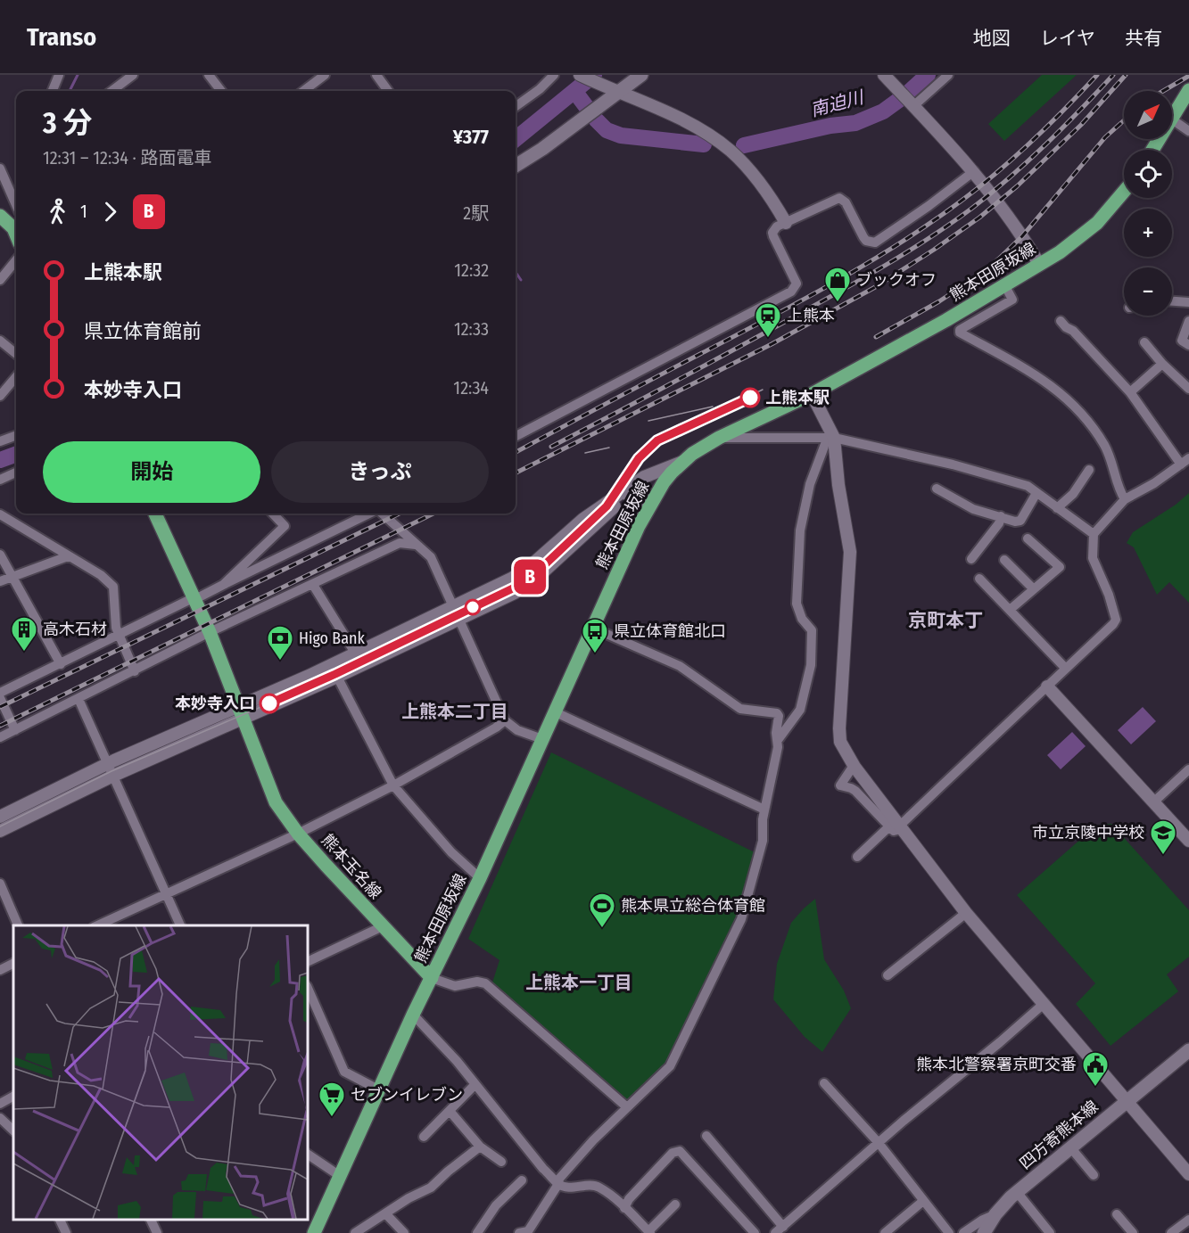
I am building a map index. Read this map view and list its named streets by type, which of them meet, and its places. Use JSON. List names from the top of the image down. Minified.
{"streets":{"main road":["熊本田原坂線","熊本玉名線","四方寄熊本線"]},"crossings":[["熊本田原坂線","熊本玉名線"]],"districts":["京町本丁","上熊本二丁目","上熊本一丁目"],"water":["南迫川"],"places":{"shop":["ブックオフ"],"station":["上熊本"],"other":["上熊本駅","本妙寺入口"],"building":["高木石材"],"bus stop":["県立体育館北口"],"bank":["Higo Bank"],"school or university":["市立京陵中学校"],"sports":["熊本県立総合体育館"],"public building":["熊本北警察署京町交番"],"supermarket":["セブンイレブン"]},"lines":["tram line B"],"north":"top right","page":{"header":"Transo","nav":["地図","レイヤ","共有"],"on_map":"B","map_buttons":["+","−"],"heading":["3 分","12:31 – 12:34 · 路面電車","¥377"],"legs":["1","B","2駅"],"list":[{"name":"上熊本駅","value":"12:32"},{"name":"県立体育館前","value":"12:33"},{"name":"本妙寺入口","value":"12:34"}],"buttons":["開始","きっぷ"]}}
